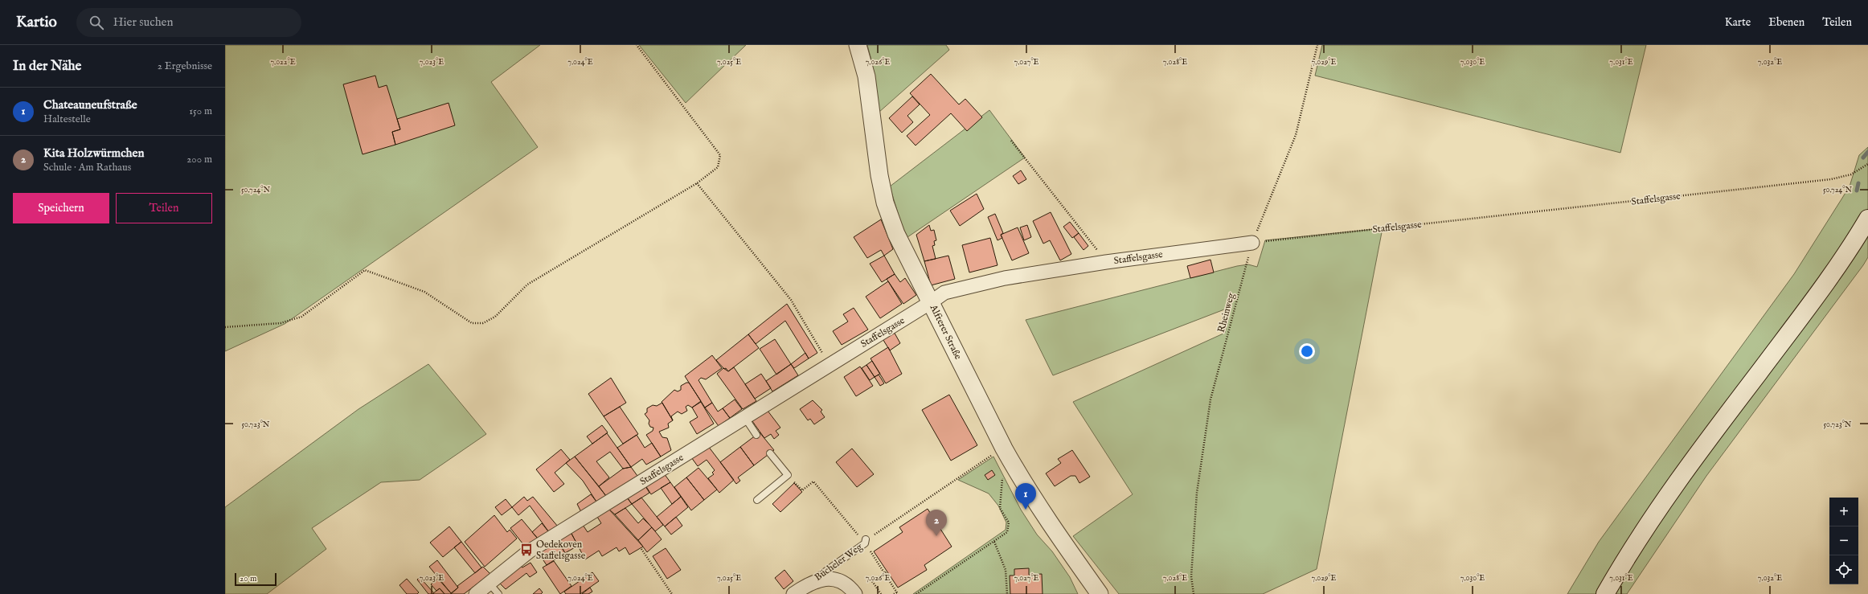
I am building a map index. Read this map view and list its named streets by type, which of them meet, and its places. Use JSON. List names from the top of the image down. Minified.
{"streets":{"street":["Staffelsgasse","Alfterer Straße","Bücheler Weg"],"path":["Rheinweg"]},"crossings":[["Staffelsgasse","Rheinweg"],["Staffelsgasse","Alfterer Straße"]],"places":{"bus stop":["Oedekoven Staffelsgasse"]},"scale_bar":"20 m","page":{"header":"Kartio","search":"Hier suchen","nav":["Karte","Ebenen","Teilen"],"heading":["In der Nähe","2 Ergebnisse"],"list":[{"mark":"1","name":"Chateauneufstraße","note":"Haltestelle","value":"150 m"},{"mark":"2","name":"Kita Holzwürmchen","note":"Schule · Am Rathaus","value":"200 m"}],"buttons":["Speichern","Teilen"],"pins":["1","2"],"map_buttons":["+","−"],"scale":"20 m"},"coordinates":["7.022°E","7.023°E","7.024°E","7.025°E","7.026°E","7.027°E","7.028°E","7.029°E","7.030°E","7.031°E","7.032°E","50.724°N","50.723°N"]}
